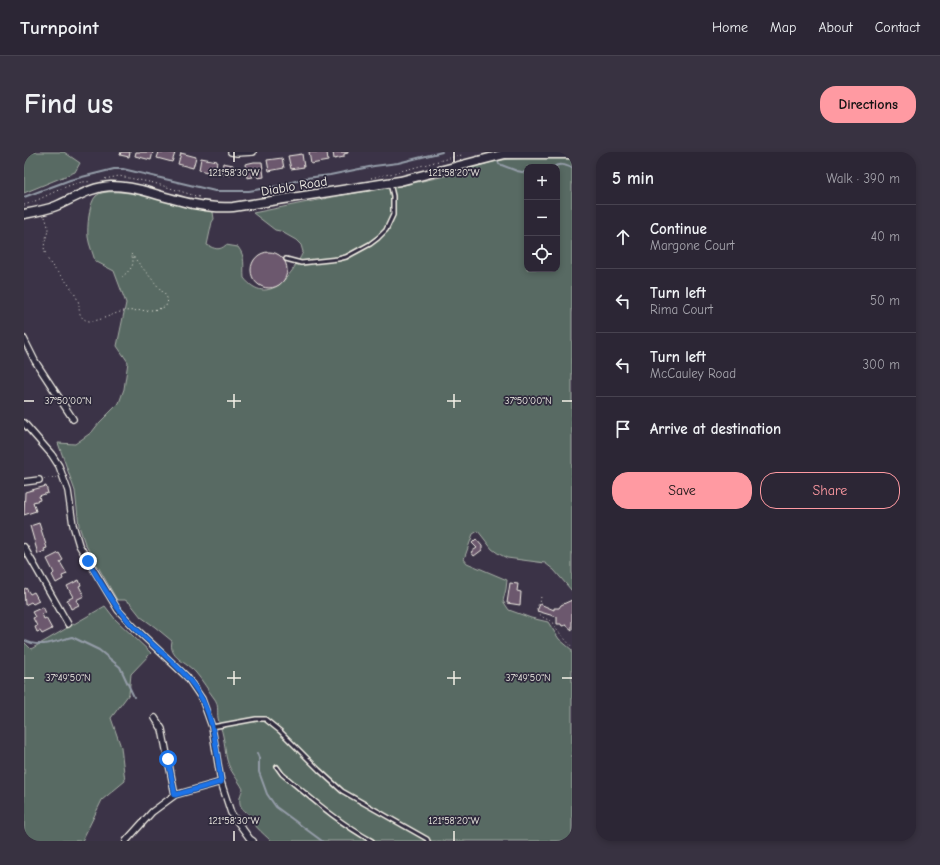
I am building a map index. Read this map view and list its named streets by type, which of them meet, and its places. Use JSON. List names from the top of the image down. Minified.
{"streets":{"street":["Diablo Road"]},"page":{"header":"Turnpoint","nav":["Home","Map","About","Contact"],"buttons":["Directions",["Save","Share"]],"title":"Find us","heading":["5 min","Walk · 390 m"],"map_buttons":["+","−"],"list":[["Continue","Margone Court","40 m"],["Turn left","Rima Court","50 m"],["Turn left","McCauley Road","300 m"],"Arrive at destination"]},"coordinates":["121°58'30\"W","121°58'20\"W","37°50'00\"N","37°49'50\"N"]}
